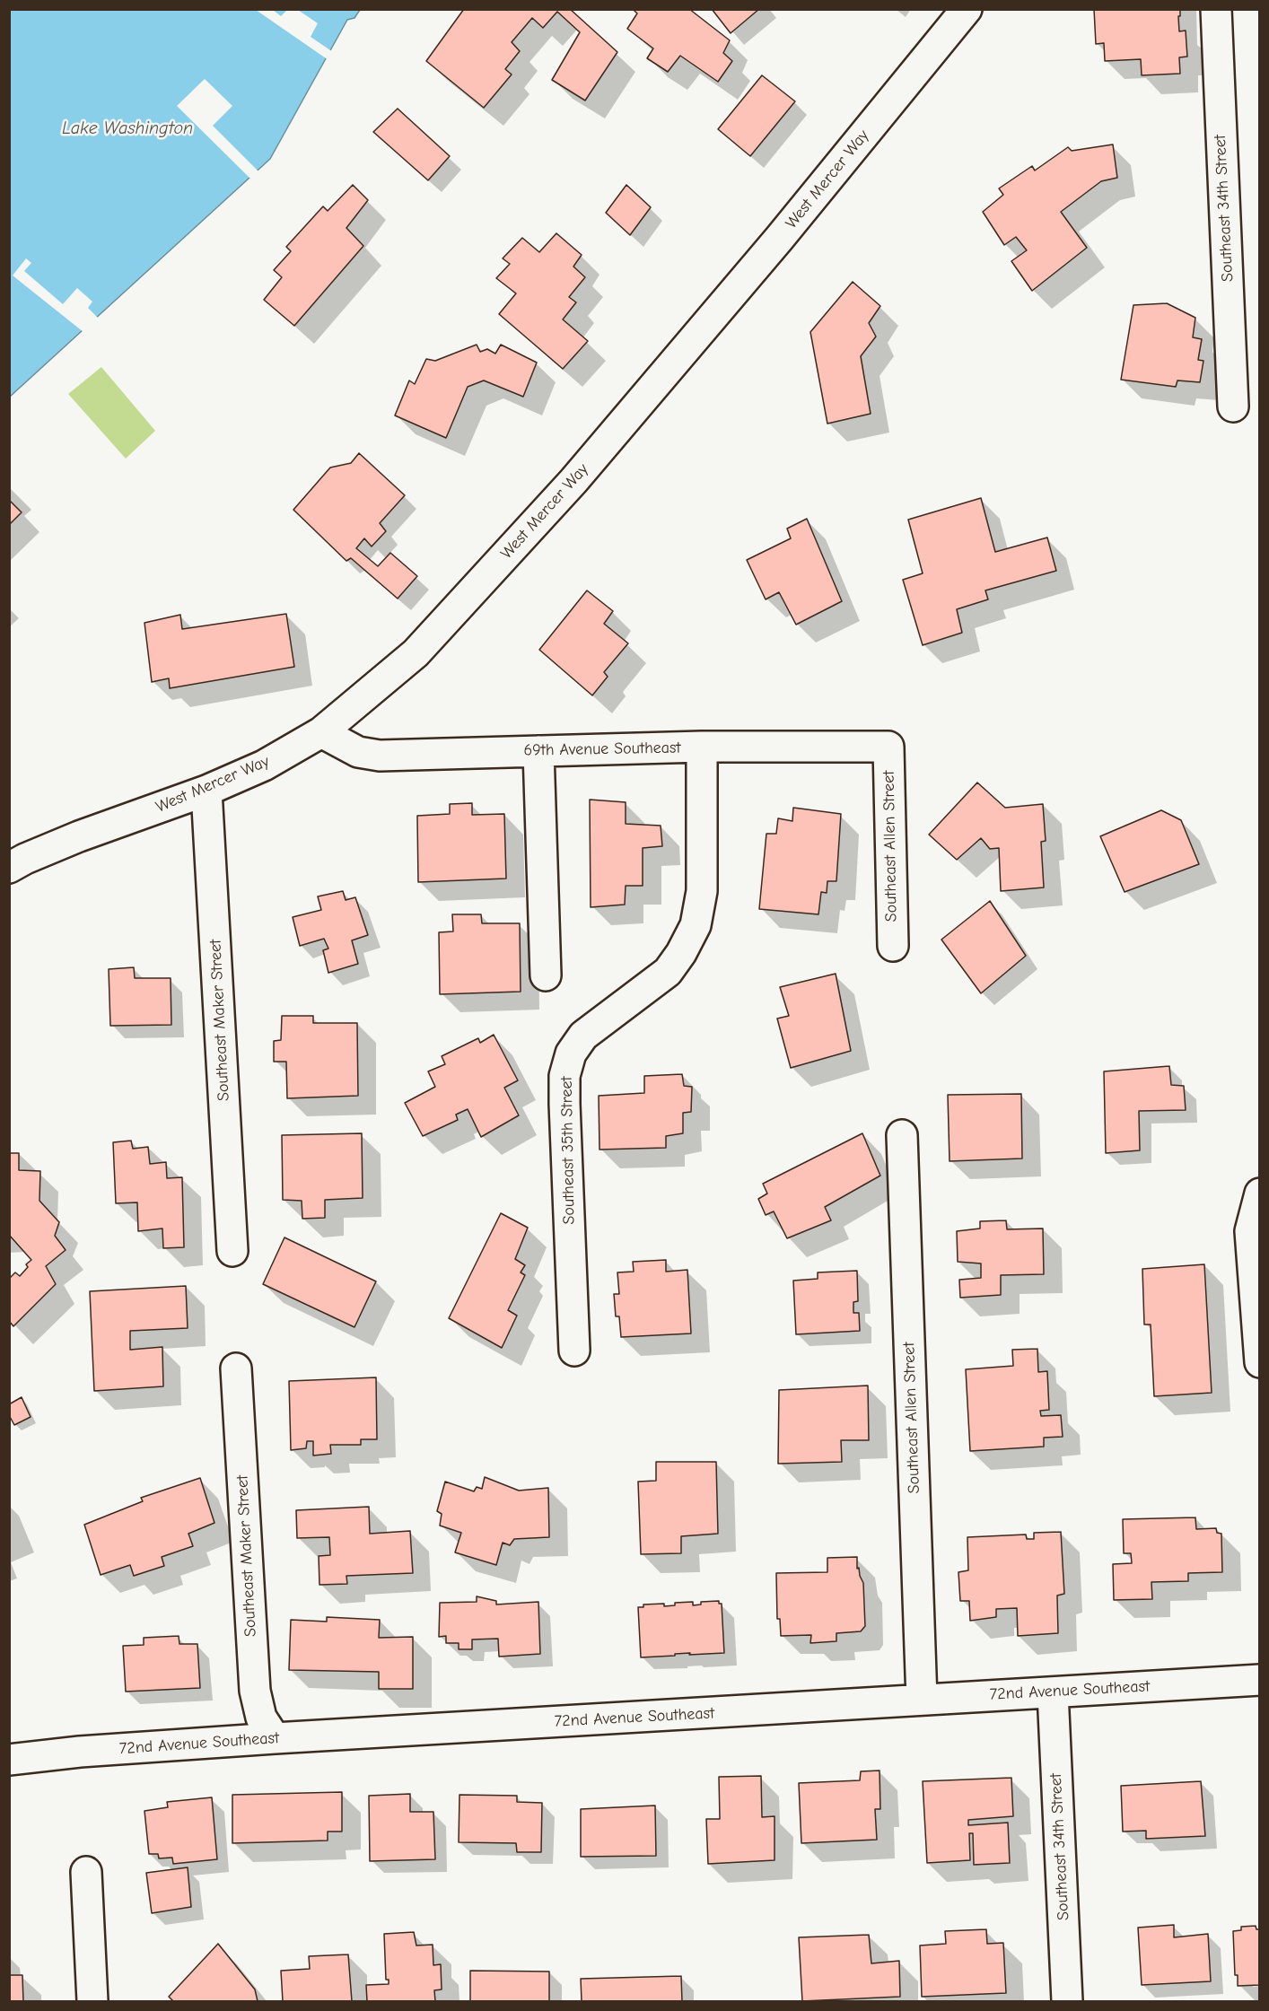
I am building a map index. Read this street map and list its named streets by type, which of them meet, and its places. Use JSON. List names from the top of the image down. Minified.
{"streets":{"street":["West Mercer Way","Southeast 34th Street","69th Avenue Southeast","Southeast Allen Street","Southeast Maker Street","Southeast 35th Street","72nd Avenue Southeast"]},"crossings":[["West Mercer Way","69th Avenue Southeast"],["West Mercer Way","Southeast Maker Street"],["Southeast 34th Street","72nd Avenue Southeast"],["69th Avenue Southeast","Southeast Allen Street"],["69th Avenue Southeast","Southeast 35th Street"],["Southeast Allen Street","72nd Avenue Southeast"],["Southeast Maker Street","72nd Avenue Southeast"]],"water":["Lake Washington"]}
